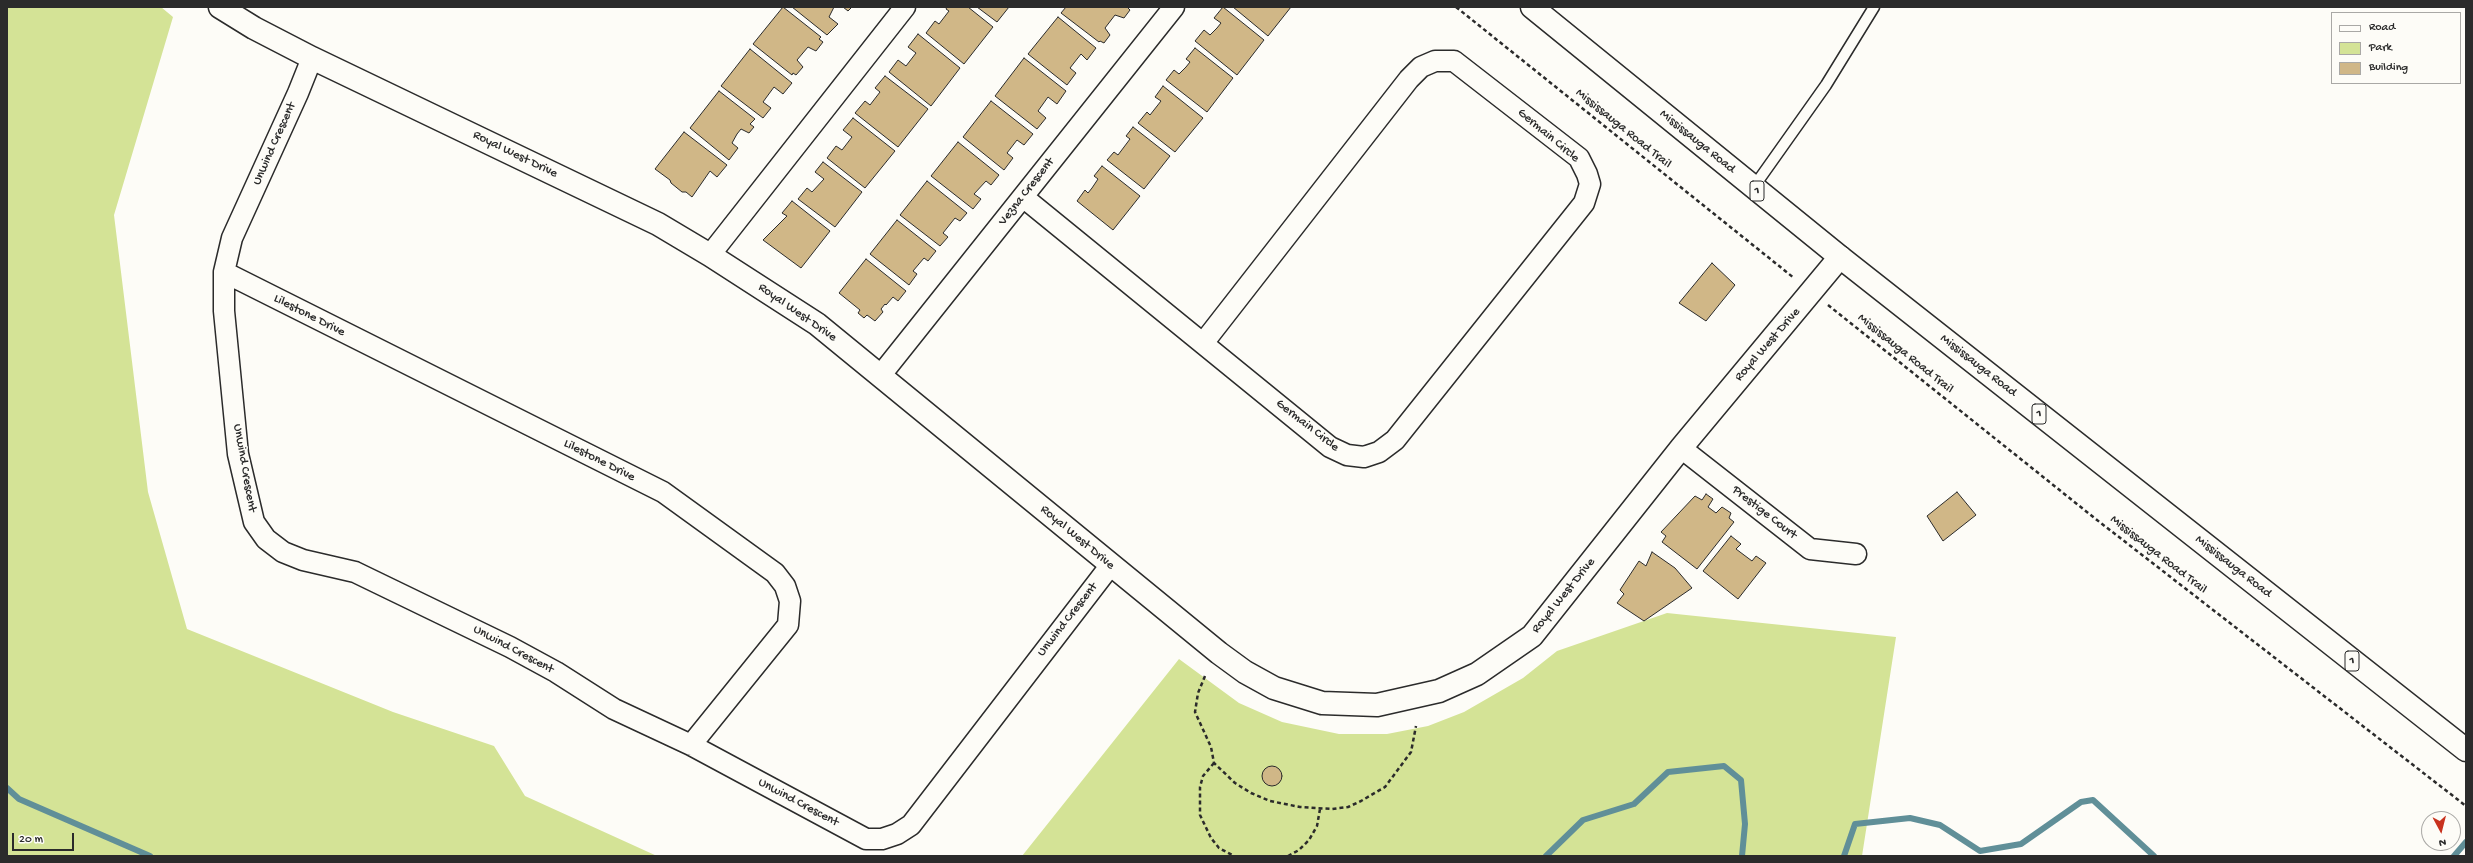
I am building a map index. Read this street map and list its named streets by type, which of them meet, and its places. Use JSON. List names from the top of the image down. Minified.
{"streets":{"street":["Germain Circle","Mississauga Road","Unwind Crescent","Royal West Drive","1","Vezna Crescent","Lilestone Drive","Prestige Court"],"path":["Mississauga Road Trail"]},"crossings":[["Germain Circle","Vezna Crescent"],["Mississauga Road","Royal West Drive"],["Unwind Crescent","Royal West Drive"],["Unwind Crescent","Lilestone Drive"],["Royal West Drive","Vezna Crescent"],["Royal West Drive","Prestige Court"]],"legend":["Road","Park","Building"],"scale_bar":"20 m","north":"bottom"}
